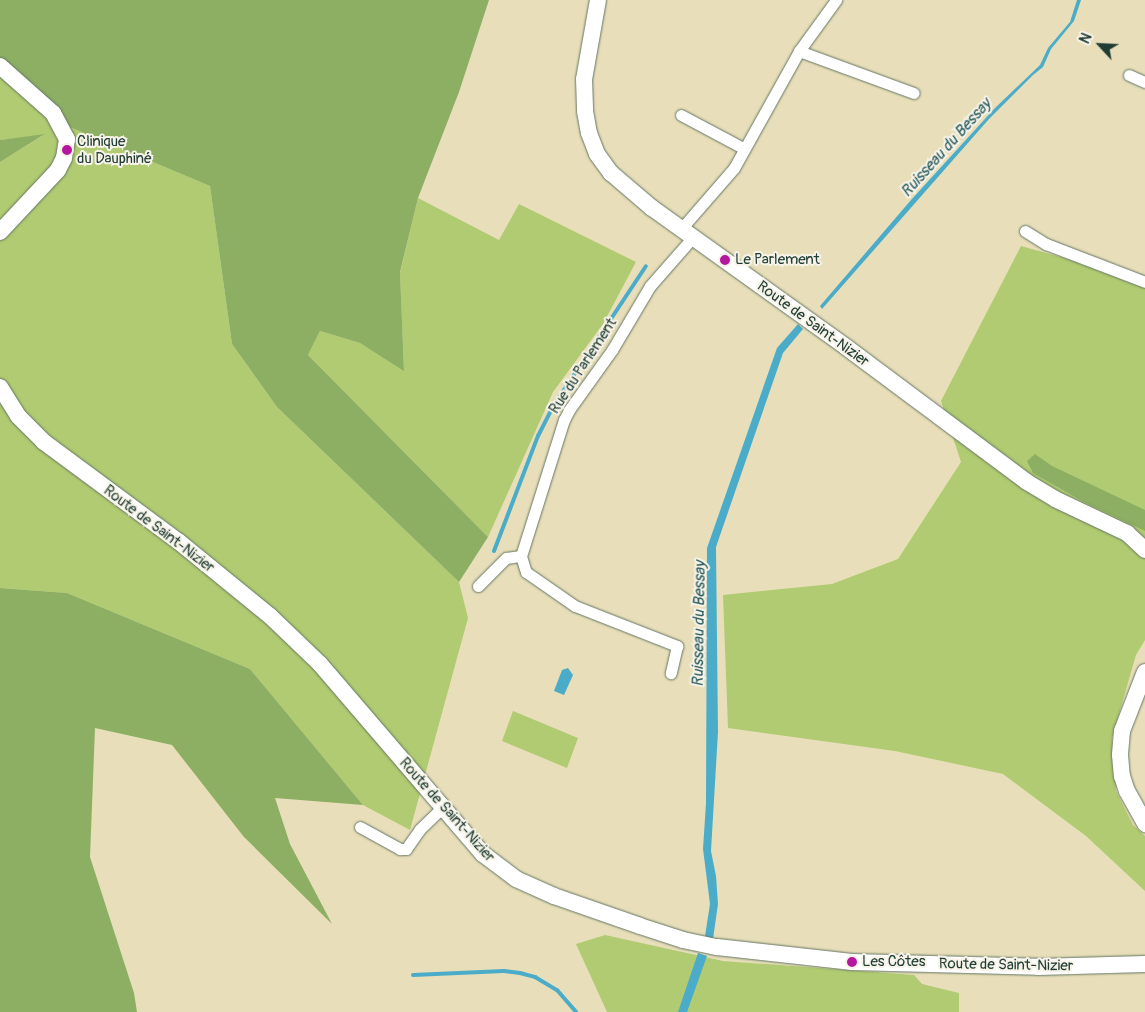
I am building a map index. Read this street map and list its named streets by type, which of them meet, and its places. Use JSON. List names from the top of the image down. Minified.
{"streets":{"main road":["Route de Saint-Nizier"],"street":["Rue du Parlement"]},"crossings":[["Route de Saint-Nizier","Rue du Parlement"]],"water":["Ruisseau du Bessay"],"places":["Clinique du Dauphiné","Le Parlement","Les Côtes"],"north":"top left"}
